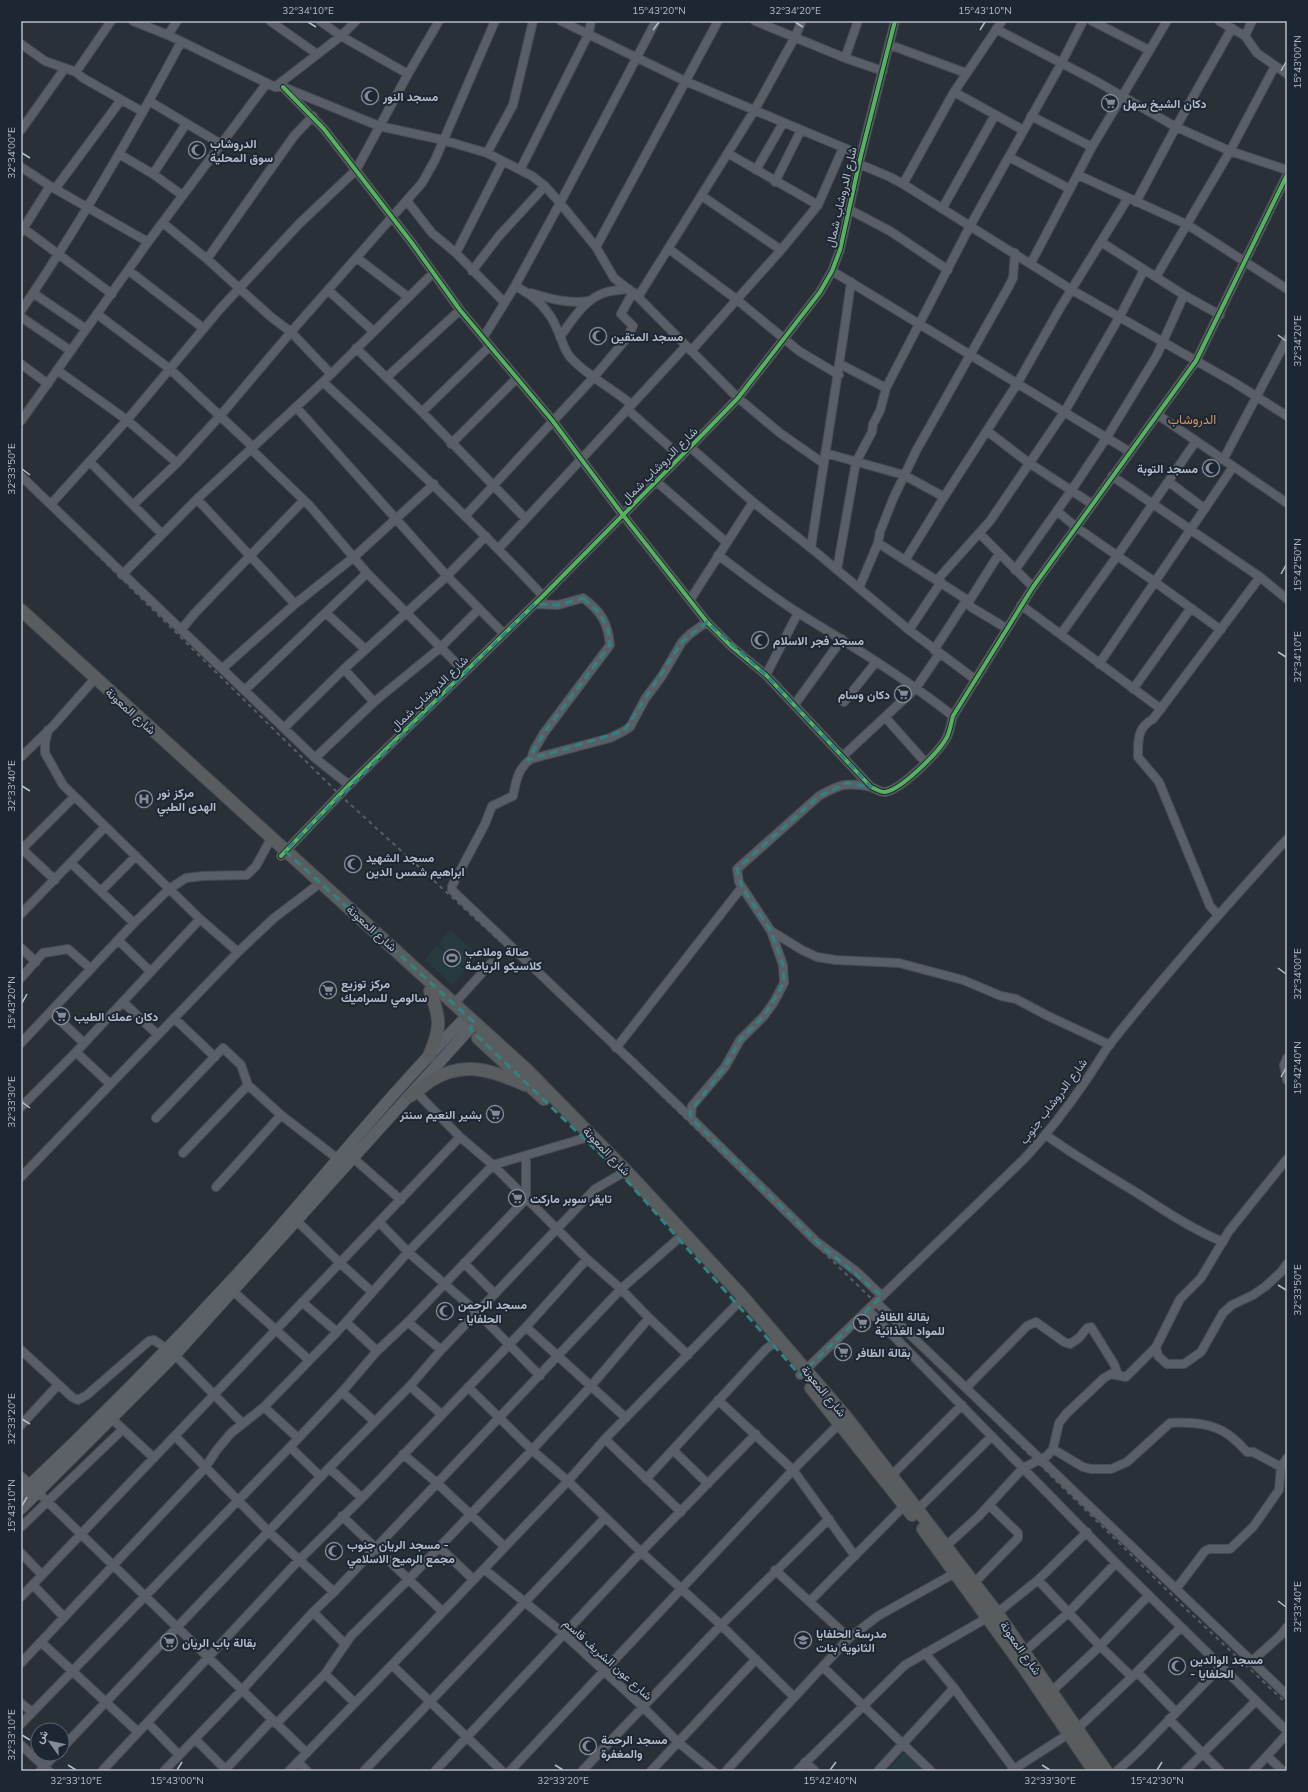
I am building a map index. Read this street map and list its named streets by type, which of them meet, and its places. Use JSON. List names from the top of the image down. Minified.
{"streets":{"highway":["شارع المعونة"],"street":["شارع الدروشاب شمال","شارع الدروشاب جنوب","شارع عون الشريف قاسم"]},"crossings":[["شارع الدروشاب شمال","شارع المعونة"],["شارع المعونة","شارع الدروشاب جنوب"]],"districts":["الدروشاب"],"places":{"mosque":["مسجد النور","الدروشاب سوق المحلية","مسجد المتقين","مسجد التوبة","مسجد فجر الاسلام","مسجد الشهيد ابراهيم شمس الدين","مسجد الرحمن - الحلفايا","مسجد الريان جنوب - مجمع الرميح الاسلامي","مسجد الوالدين - الحلفايا","مسجد الرحمة والمغفرة"],"supermarket":["دكان الشيخ سهل","دكان وسام","مركز توزيع سالومي للسراميك","دكان عمك الطيب","بشير النعيم سنتر","تايقر سوبر ماركت","بقالة الظافر للمواد الغذائية","بقالة الظافر","بقالة باب الريان"],"hospital":["مركز نور الهدى الطبي"],"sports":["صالة وملاعب كلاسيكو الرياضة"],"school or university":["مدرسة الحلفايا الثانوية بنات"]},"north":"top left","coordinates":["32°34'10\"E","15°43'20\"N","32°34'20\"E","15°43'10\"N","15°43'00\"N","32°34'00\"E","32°33'50\"E","15°42'50\"N","32°33'40\"E","15°42'40\"N","32°33'30\"E","32°33'20\"E","32°33'10\"E","15°42'30\"N"]}
